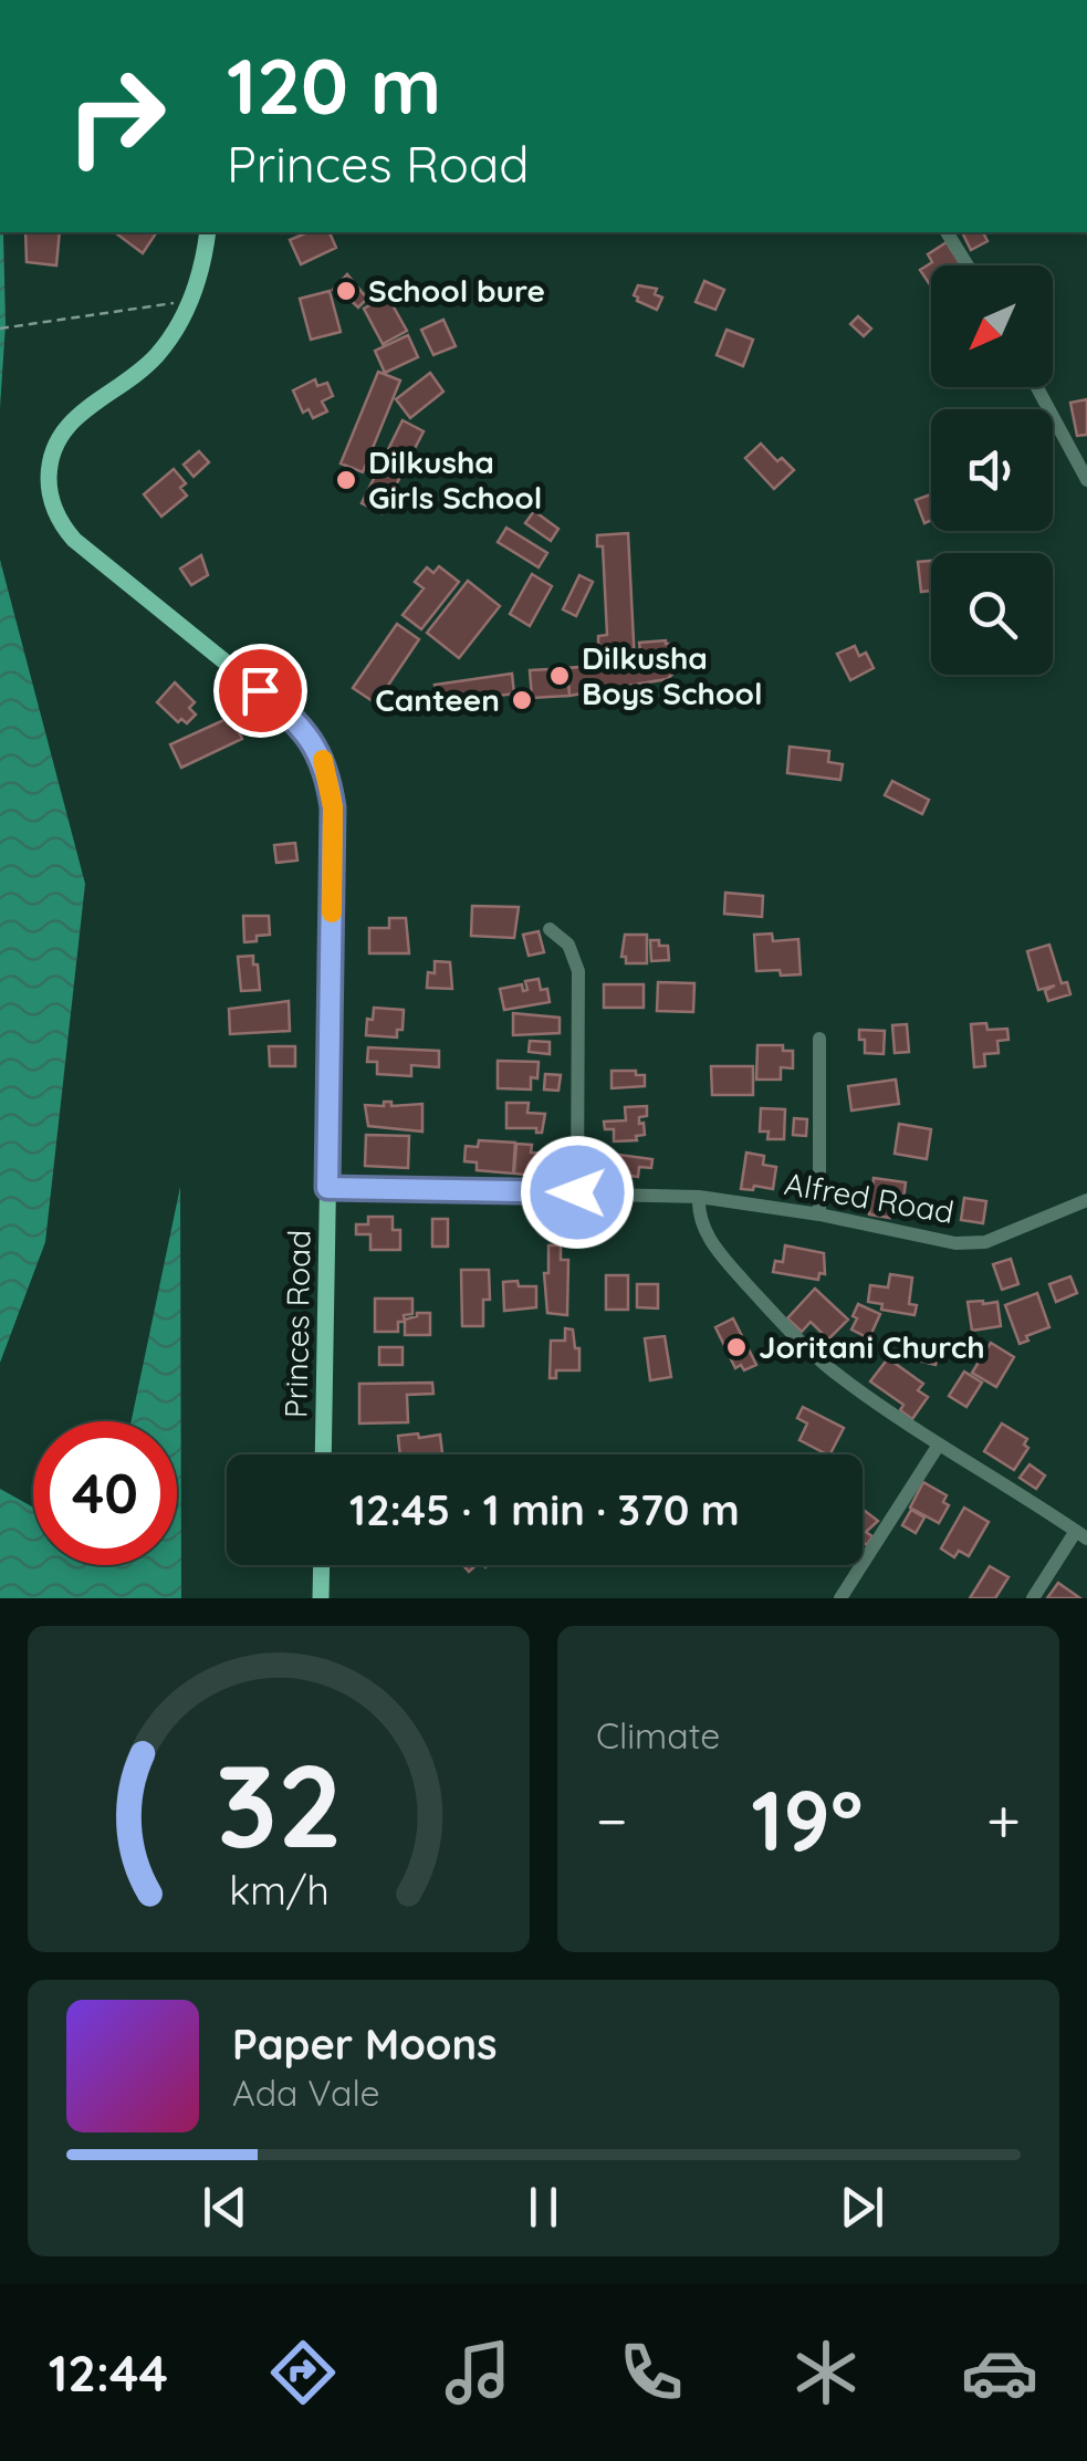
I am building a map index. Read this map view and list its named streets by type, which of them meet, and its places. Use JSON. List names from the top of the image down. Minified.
{"streets":{"main road":["Princes Road"],"street":["Alfred Road"]},"crossings":[["Alfred Road","Princes Road"]],"places":["School bure","Dilkusha Girls School","Dilkusha Boys School","Canteen","Joritani Church"],"north":"bottom left","page":{"turn":["120 m","Princes Road"],"limit":"40","trip":"12:45 · 1 min · 370 m","tile":"Climate","heat":["−","19°","+"],"song":["Paper Moons","Ada Vale"],"tabs":"12:44","gauge":["32","km/h"]}}
